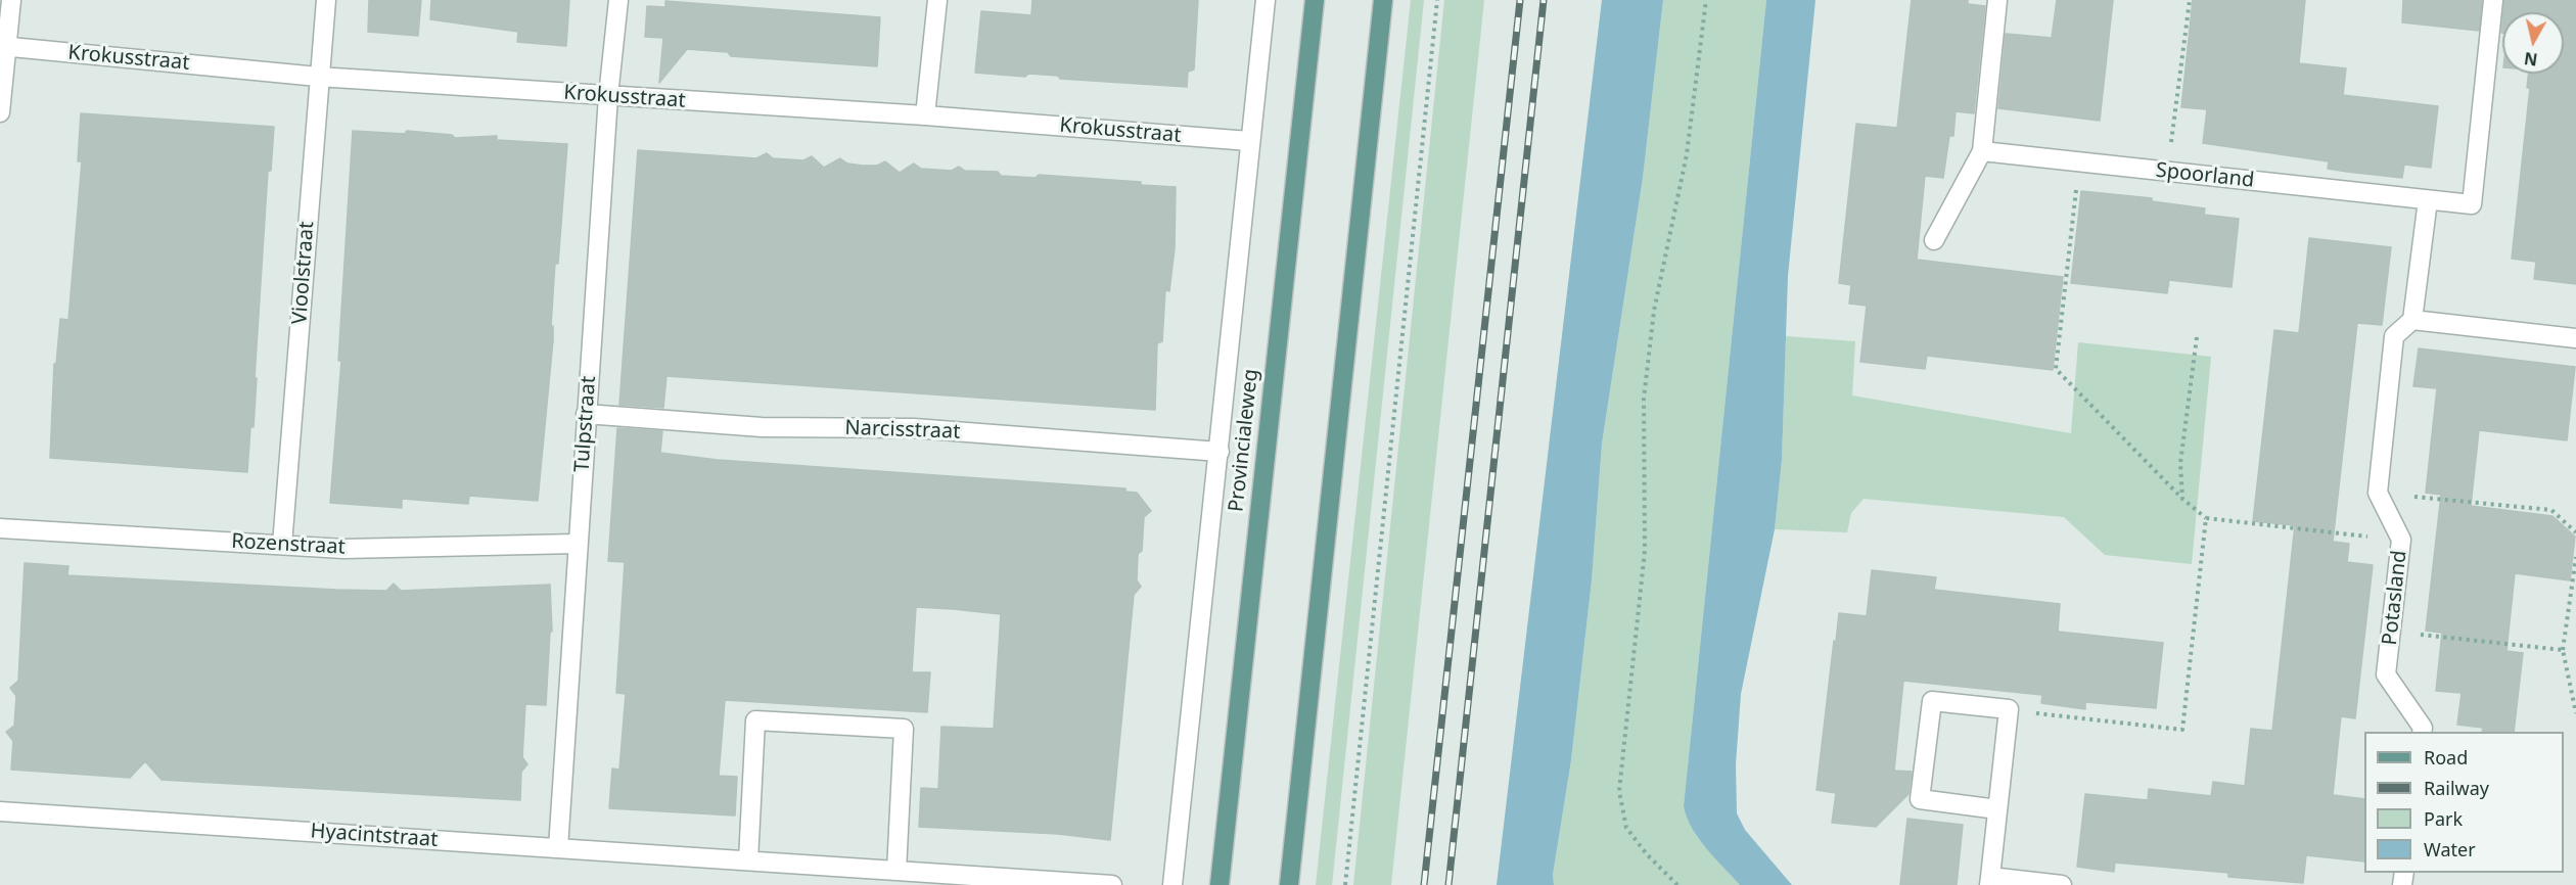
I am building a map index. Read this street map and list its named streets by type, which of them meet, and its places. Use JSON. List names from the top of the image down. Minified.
{"streets":{"main road":["Provincialeweg"],"street":["Krokusstraat","Spoorland","Vioolstraat","Tulpstraat","Narcisstraat","Rozenstraat","Potasland","Hyacintstraat"]},"crossings":[["Krokusstraat","Vioolstraat"],["Krokusstraat","Tulpstraat"],["Vioolstraat","Rozenstraat"],["Tulpstraat","Narcisstraat"],["Tulpstraat","Rozenstraat"],["Tulpstraat","Hyacintstraat"]],"legend":["Road","Railway","Park","Water"],"north":"bottom"}
